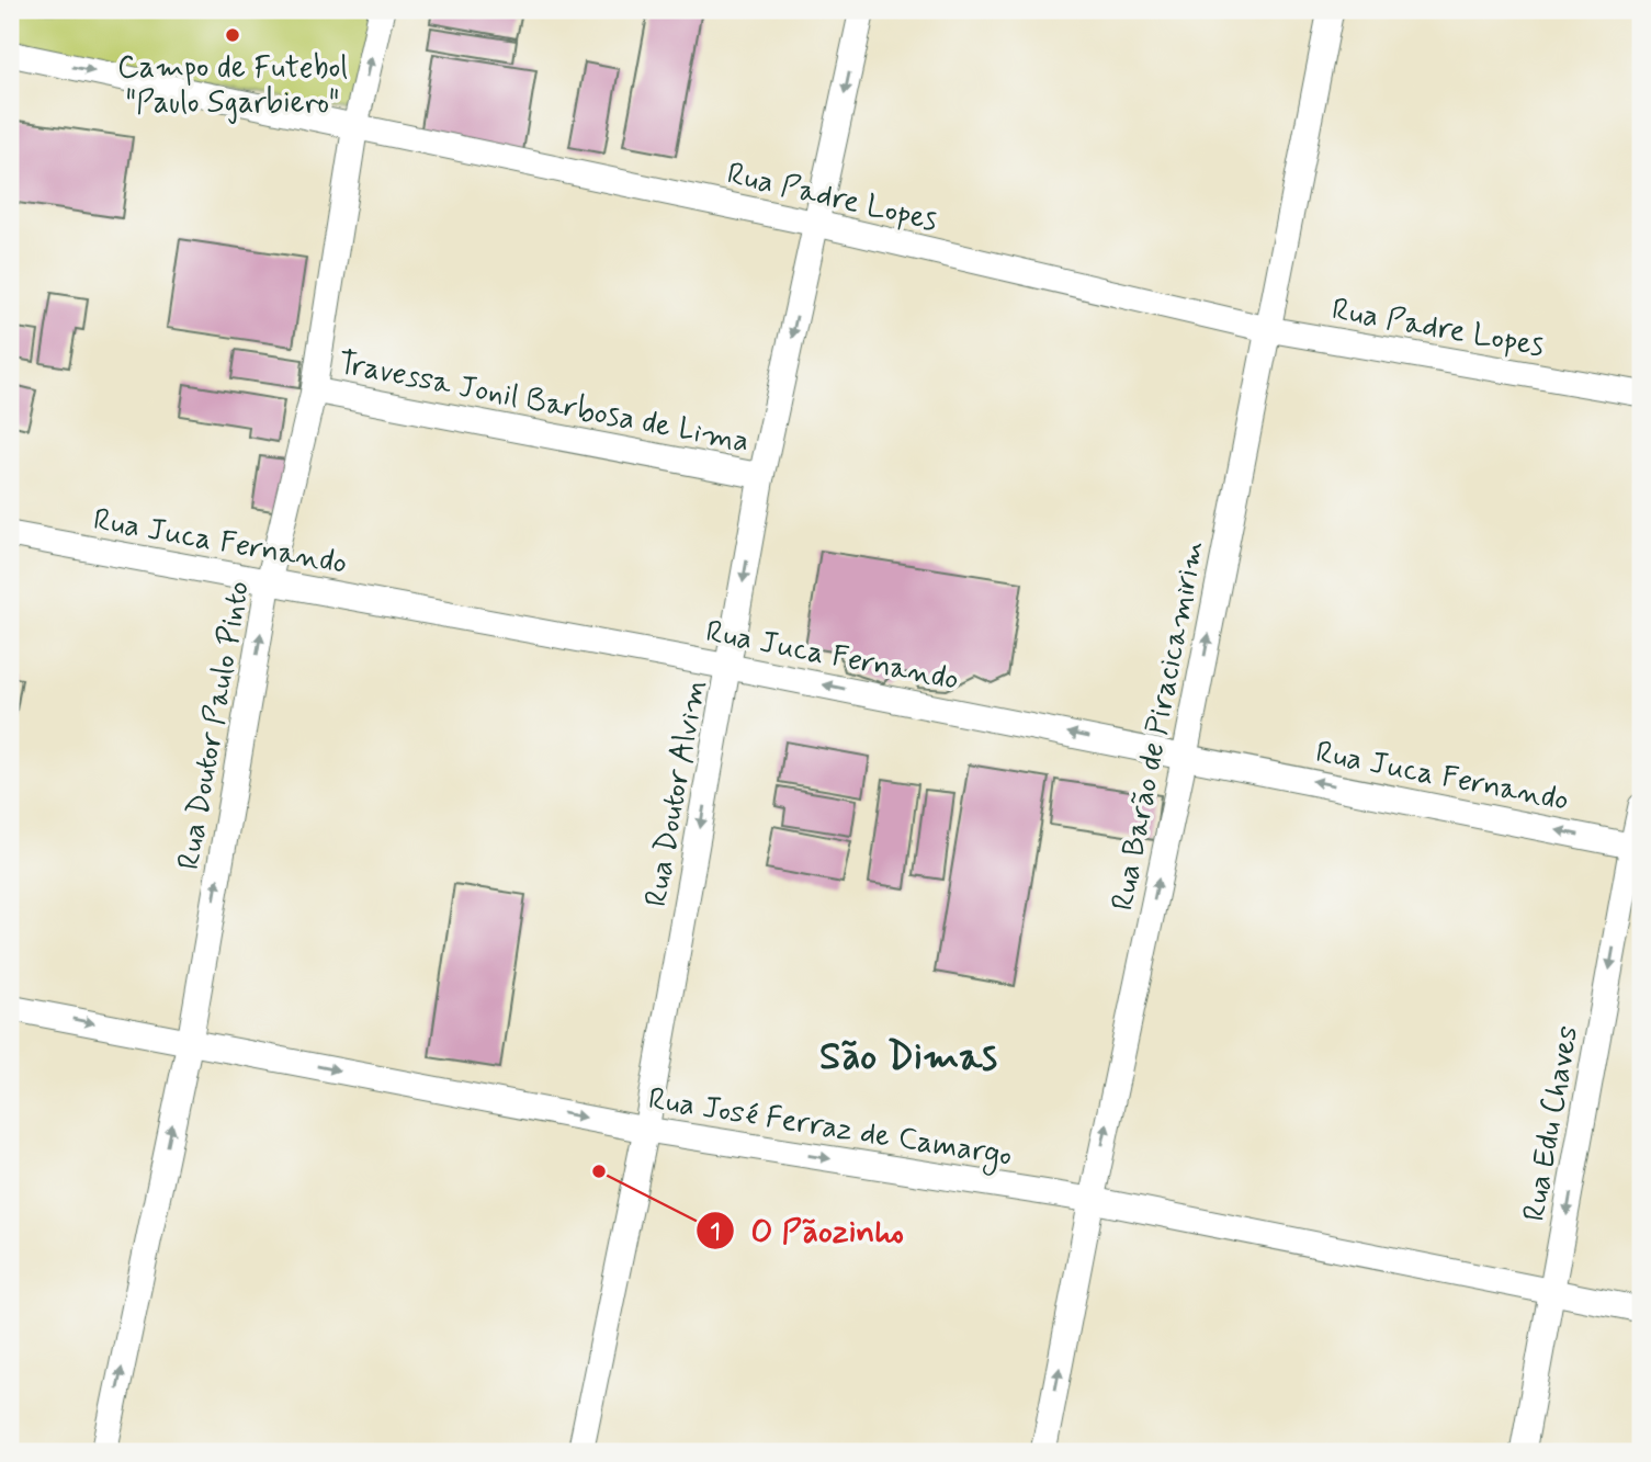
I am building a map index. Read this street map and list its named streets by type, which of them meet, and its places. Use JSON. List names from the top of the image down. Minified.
{"streets":{"street":["Rua Padre Lopes","Travessa Jonil Barbosa de Lima","Rua Juca Fernando","Rua Doutor Paulo Pinto","Rua Barão de Piracicamirim","Rua Doutor Alvim","Rua Edu Chaves","Rua José Ferraz de Camargo"]},"crossings":[["Rua Padre Lopes","Rua Doutor Paulo Pinto"],["Rua Padre Lopes","Rua Barão de Piracicamirim"],["Rua Padre Lopes","Rua Doutor Alvim"],["Travessa Jonil Barbosa de Lima","Rua Doutor Paulo Pinto"],["Travessa Jonil Barbosa de Lima","Rua Doutor Alvim"],["Rua Juca Fernando","Rua Doutor Paulo Pinto"],["Rua Juca Fernando","Rua Barão de Piracicamirim"],["Rua Juca Fernando","Rua Doutor Alvim"],["Rua Juca Fernando","Rua Edu Chaves"],["Rua Doutor Paulo Pinto","Rua José Ferraz de Camargo"],["Rua Barão de Piracicamirim","Rua José Ferraz de Camargo"],["Rua Doutor Alvim","Rua José Ferraz de Camargo"],["Rua Edu Chaves","Rua José Ferraz de Camargo"]],"one_way":["Rua Juca Fernando","Rua Doutor Paulo Pinto","Rua Barão de Piracicamirim","Rua Doutor Alvim","Rua Edu Chaves","Rua José Ferraz de Camargo"],"districts":["São Dimas"],"places":["Campo de Futebol \"Paulo Sgarbiero\"","O Pãozinho"]}
